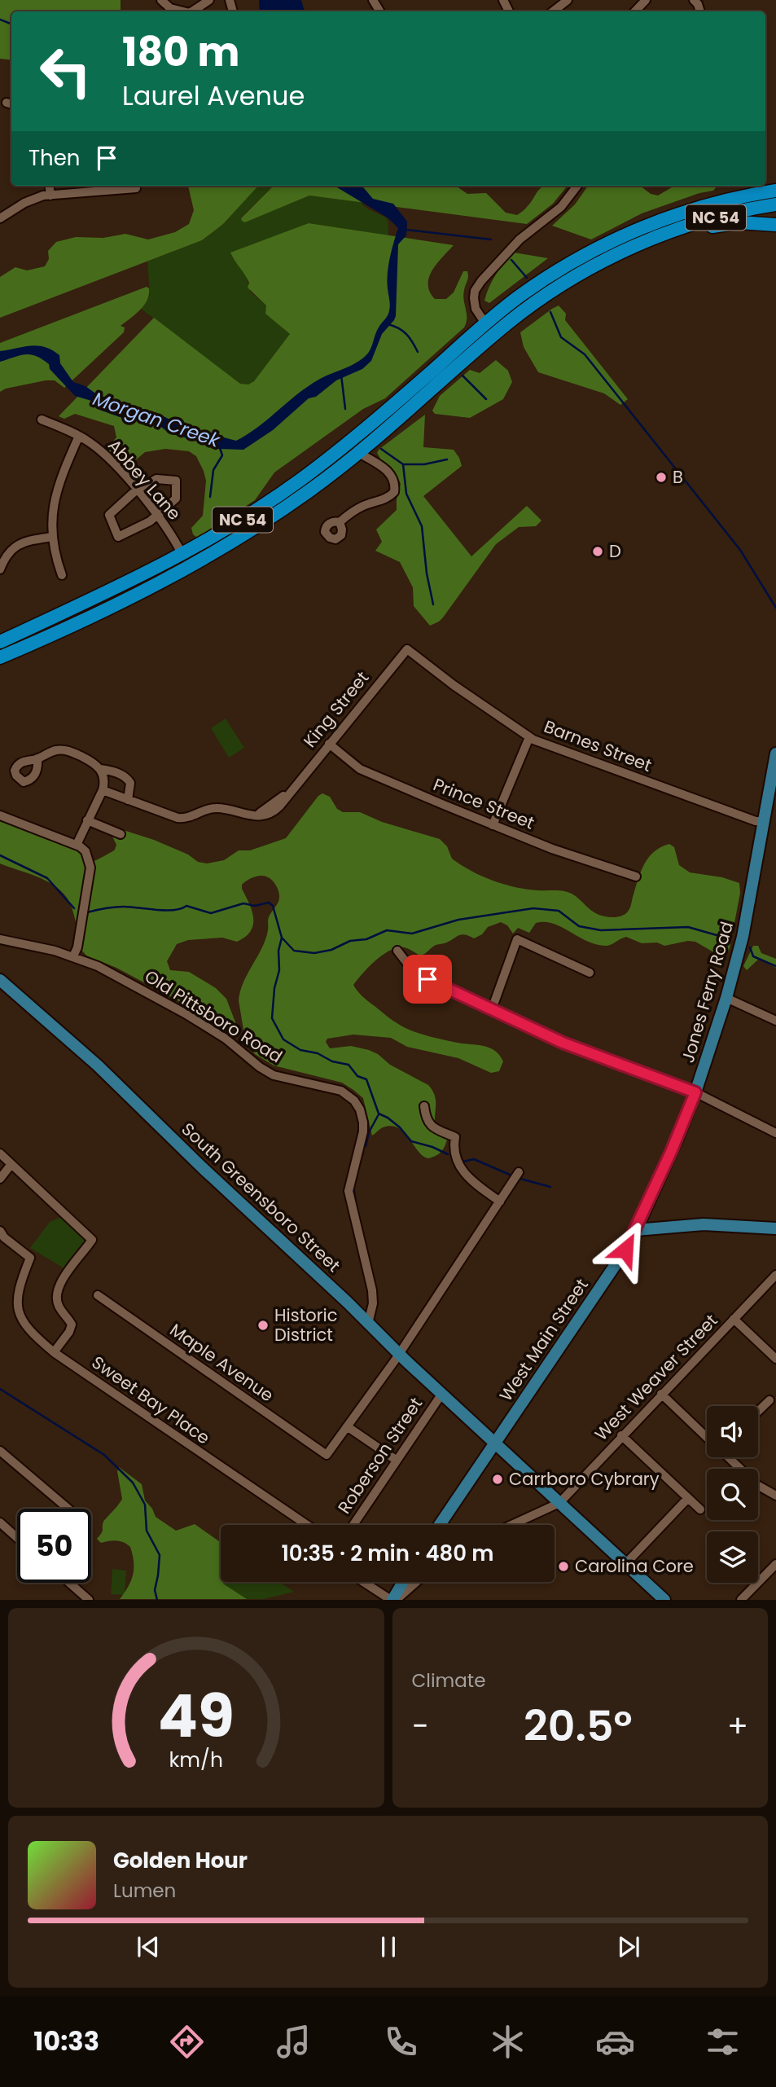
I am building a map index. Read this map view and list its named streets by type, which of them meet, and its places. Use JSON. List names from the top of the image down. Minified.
{"streets":{"highway":["NC 54"],"main road":["Jones Ferry Road","South Greensboro Street","West Main Street"],"street":["Abbey Lane","King Street","Barnes Street","Prince Street","Old Pittsboro Road","Maple Avenue","West Weaver Street","Sweet Bay Place","Roberson Street"]},"crossings":[["NC 54","Abbey Lane"],["King Street","Barnes Street"],["King Street","Prince Street"],["Barnes Street","Jones Ferry Road"],["Jones Ferry Road","West Main Street"],["Old Pittsboro Road","South Greensboro Street"],["South Greensboro Street","West Main Street"],["South Greensboro Street","West Weaver Street"],["South Greensboro Street","Roberson Street"]],"water":["Morgan Creek"],"places":["B","D","Historic District","Carrboro Cybrary","Carolina Core"],"page":{"turn":["180 m","Laurel Avenue"],"then":"Then","limit":"50","trip":"10:35 · 2 min · 480 m","tile":"Climate","heat":["−","20.5°","+"],"song":["Golden Hour","Lumen"],"tabs":"10:33","gauge":["49","km/h"]}}
